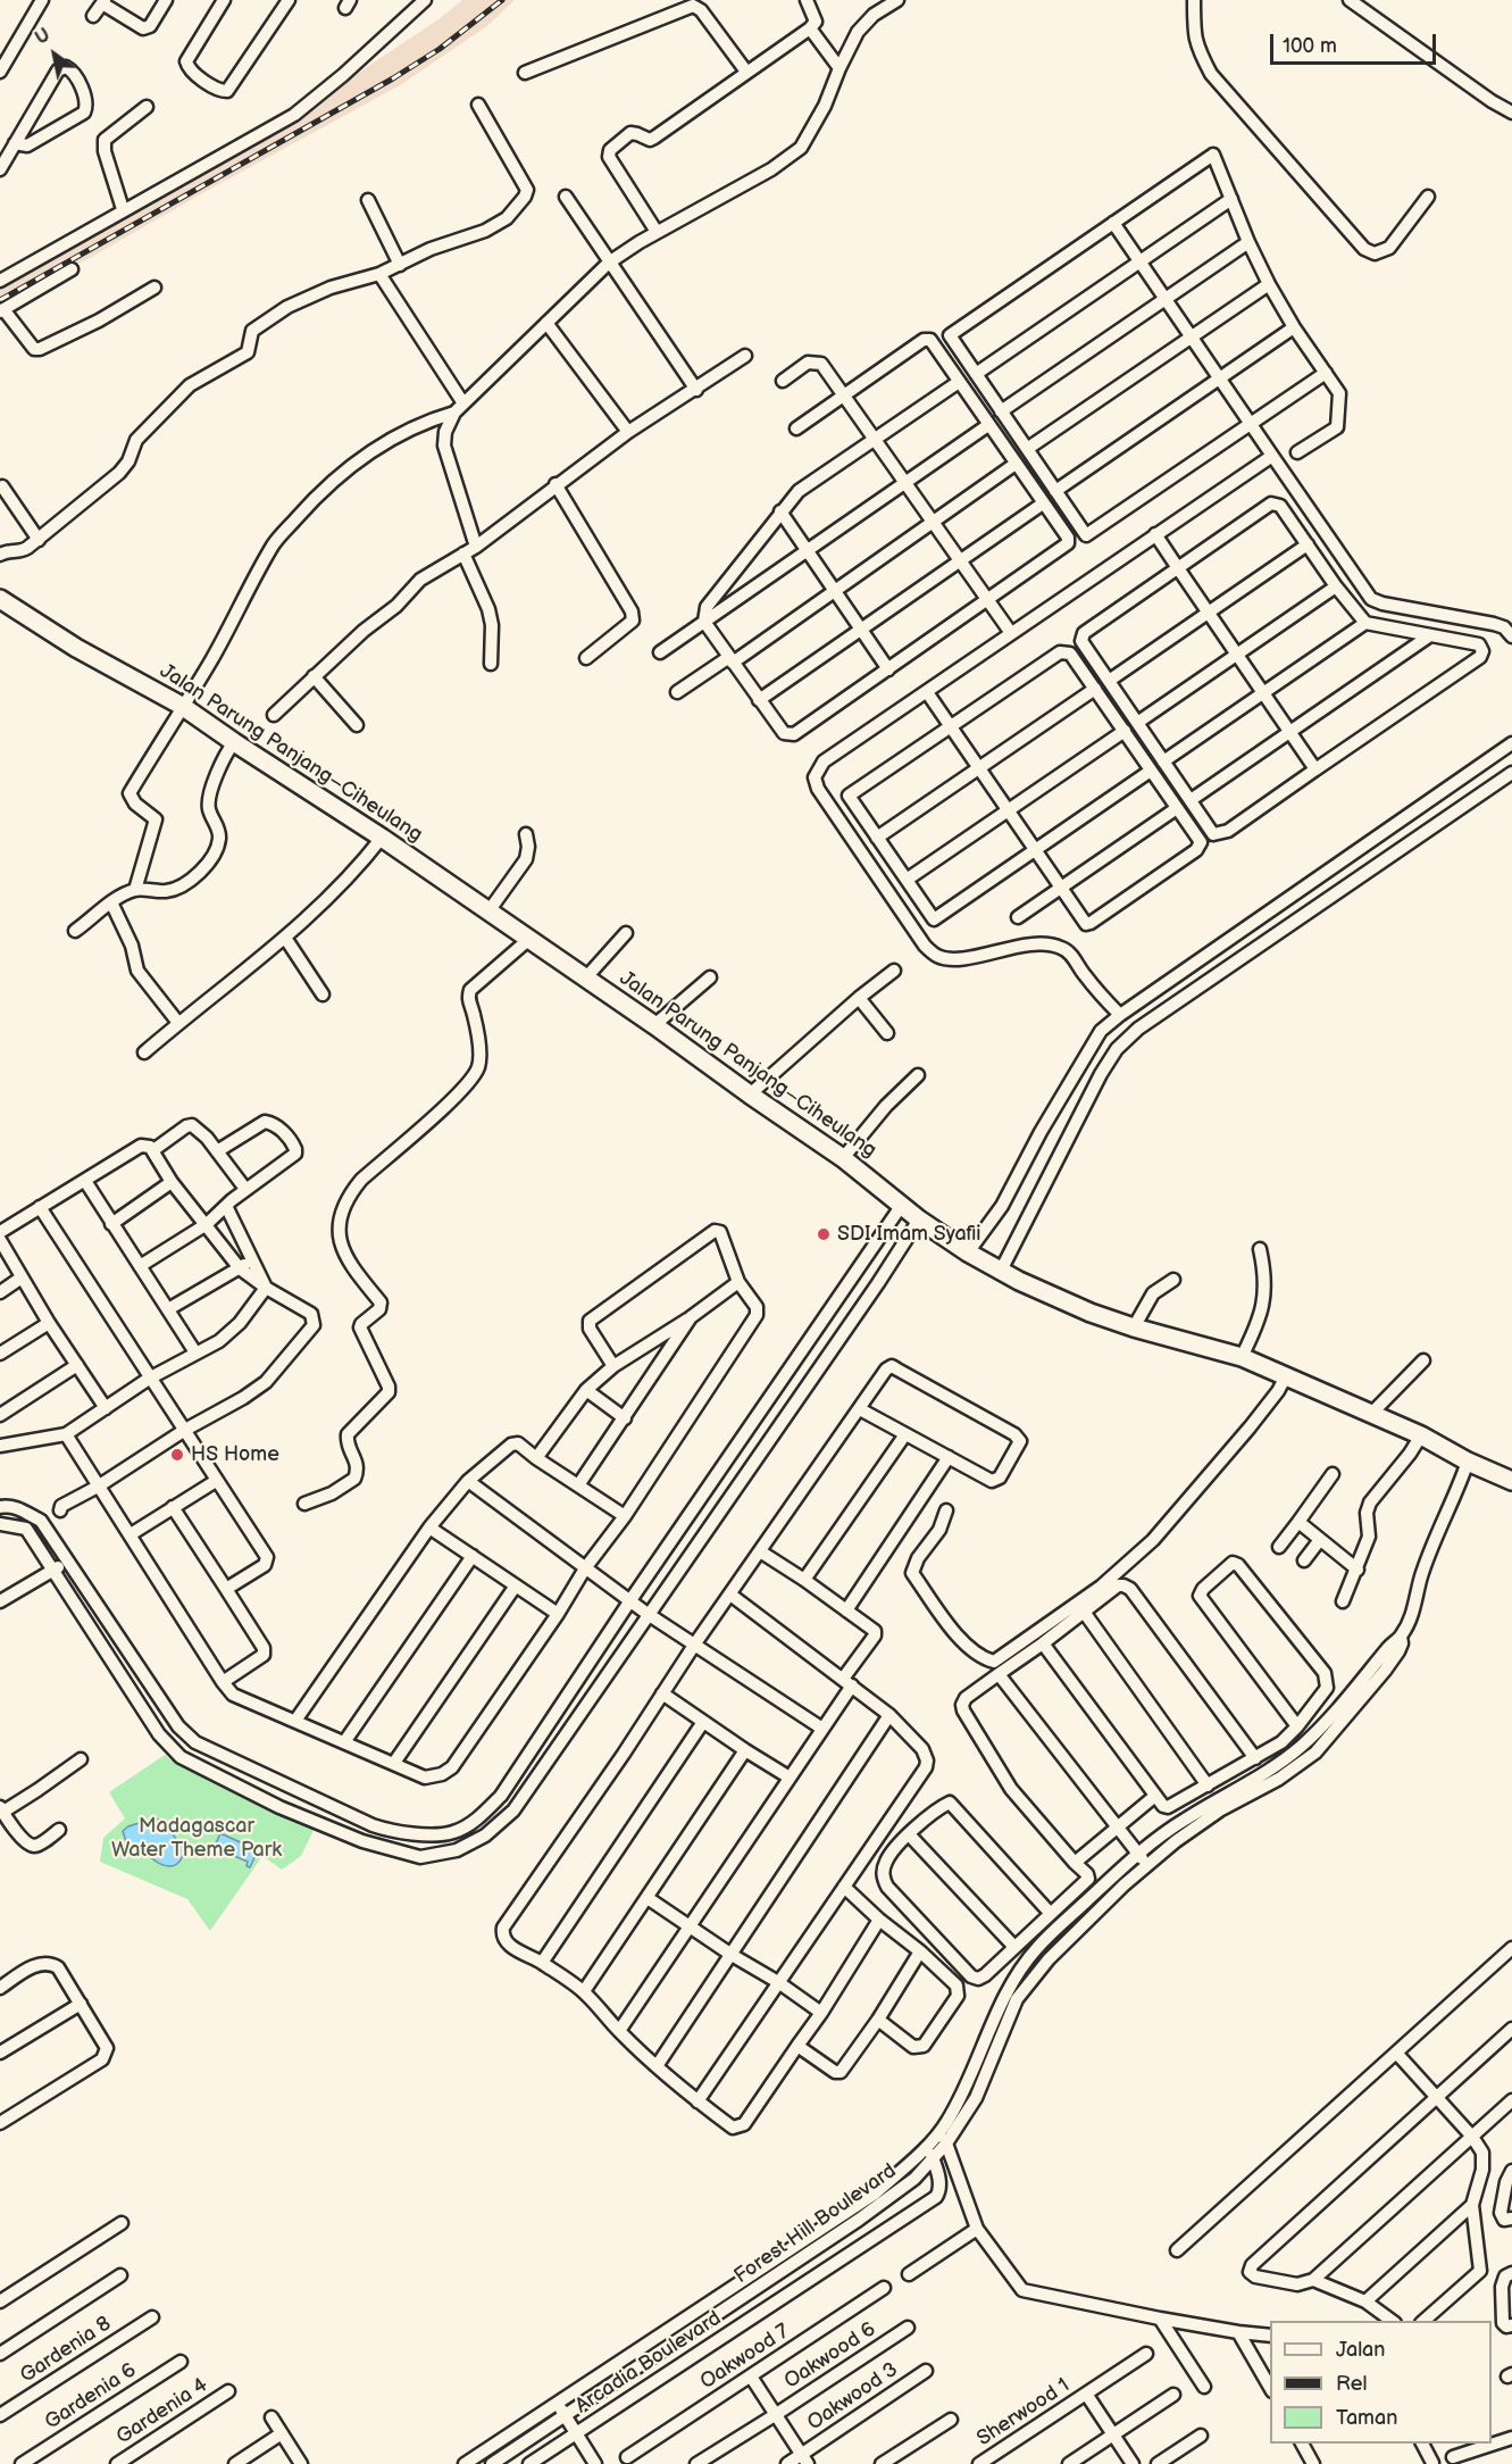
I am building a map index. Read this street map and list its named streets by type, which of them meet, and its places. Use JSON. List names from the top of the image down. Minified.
{"streets":{"street":["Jalan Parung Panjang–Ciheulang","Forest Hill Boulevard","Gardenia 8","Oakwood 6","Oakwood 7","Arcadia Boulevard","Gardenia 6","Oakwood 3","Gardenia 4","Sherwood 1"]},"crossings":[["Jalan Parung Panjang–Ciheulang","Forest Hill Boulevard"],["Forest Hill Boulevard","Arcadia Boulevard"]],"parks":["Madagascar Water Theme Park"],"places":["SDI Imam Syafii","HS Home"],"legend":["Jalan","Rel","Taman"],"scale_bar":"100 m","north":"top left"}
